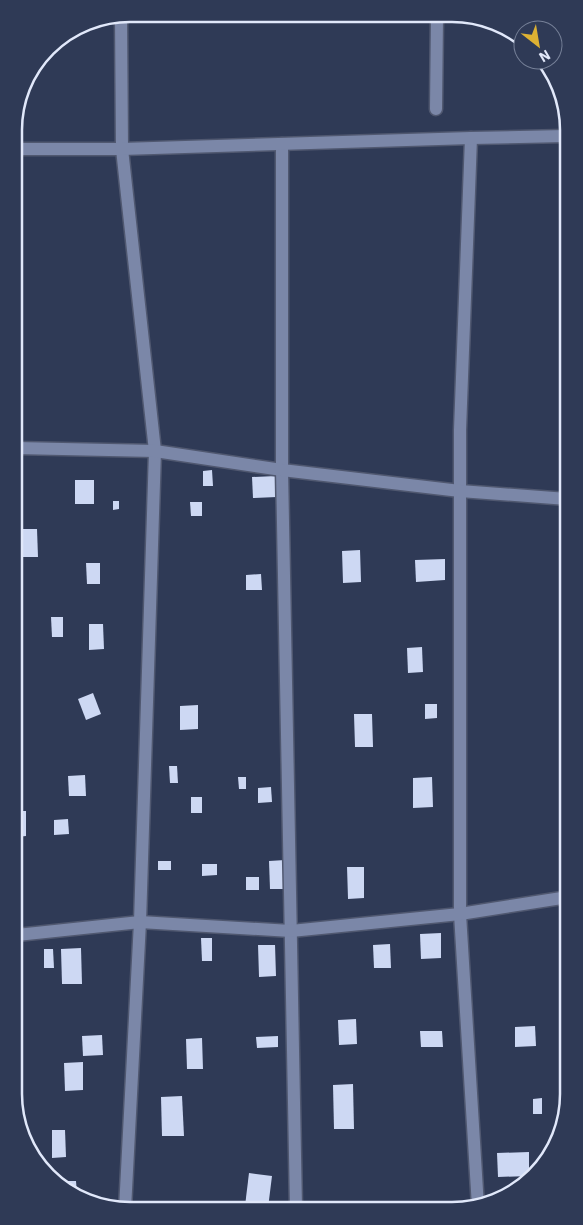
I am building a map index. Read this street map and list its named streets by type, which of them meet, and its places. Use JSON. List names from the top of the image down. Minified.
{"north":"bottom right"}
